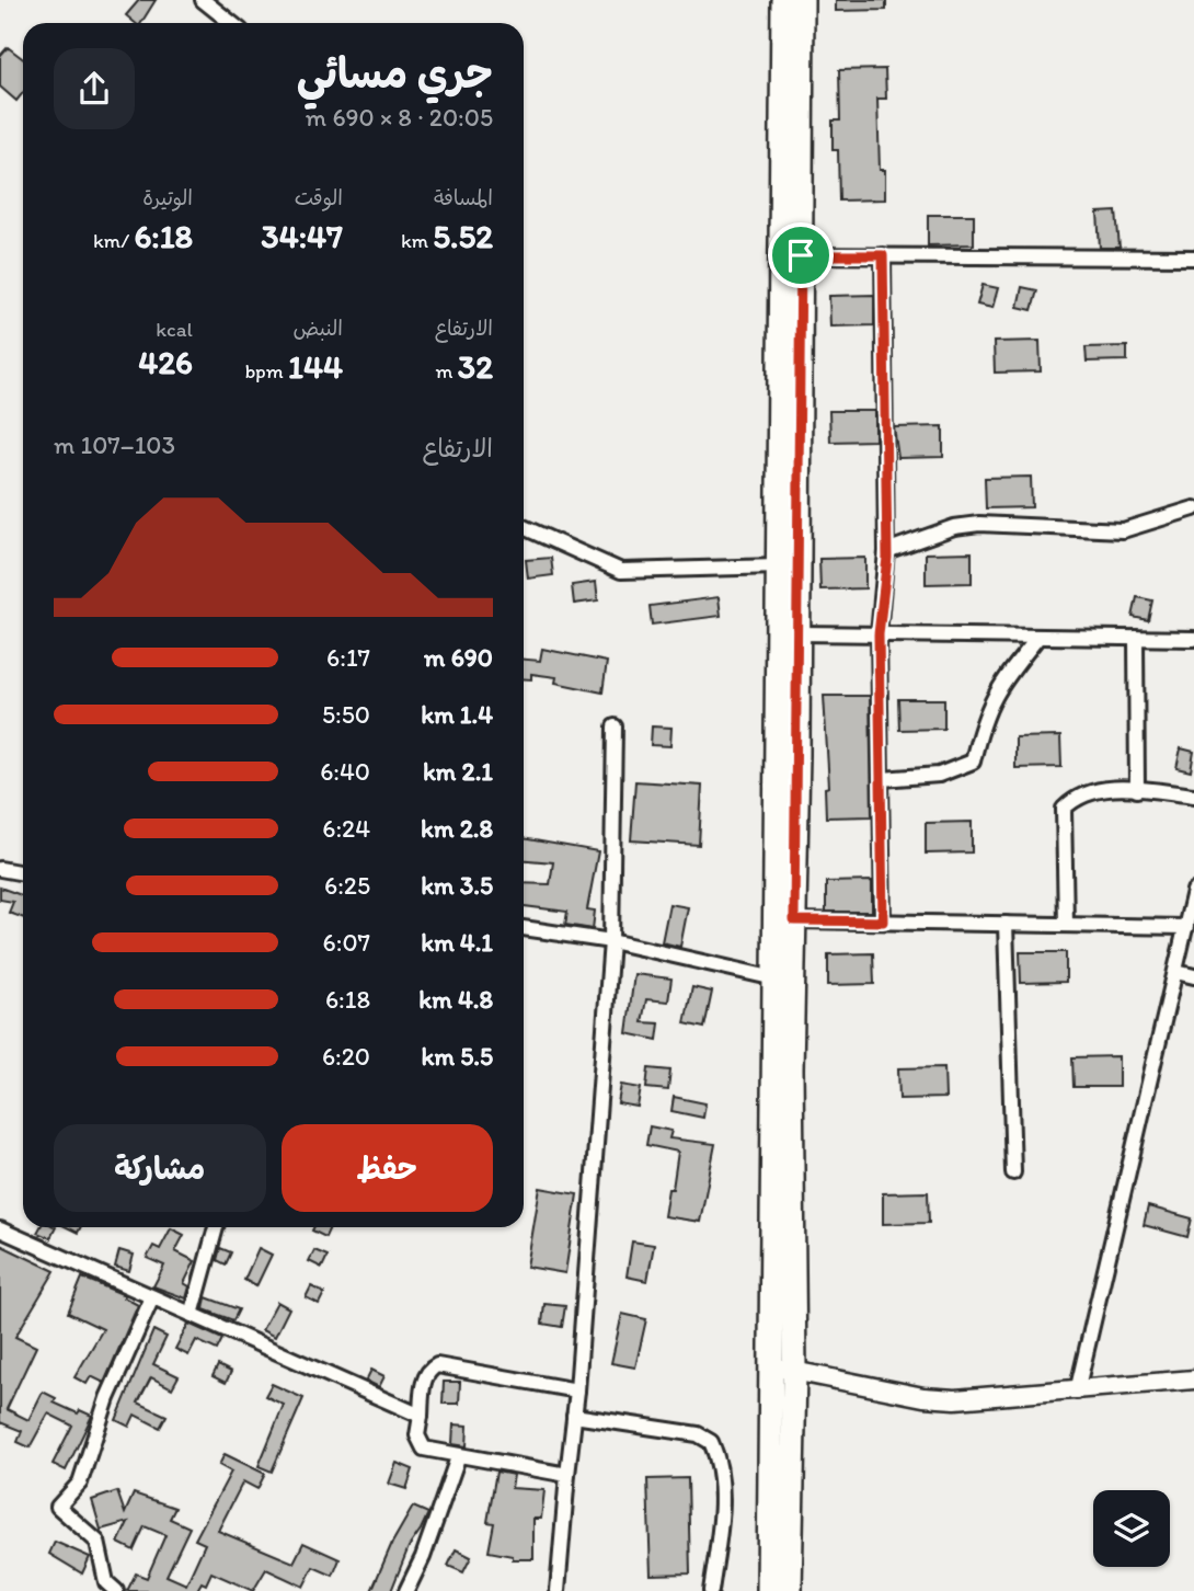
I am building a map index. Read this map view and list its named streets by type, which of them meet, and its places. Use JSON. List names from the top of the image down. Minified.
{"page":{"heading":["جري مسائي","20:05 · 8 × 690 m"],"stats":[["المسافة","5.52 km"],["الوقت","34:47"],["الوتيرة","6:18 /km"],["الارتفاع","32 m"],["النبض","144 bpm"],["kcal","426"]],"chart":["الارتفاع","103–107 m"],"list":[{"name":"690 m","note":"6:17"},{"name":"1.4 km","note":"5:50"},{"name":"2.1 km","note":"6:40"},{"name":"2.8 km","note":"6:24"},{"name":"3.5 km","note":"6:25"},{"name":"4.1 km","note":"6:07"},{"name":"4.8 km","note":"6:18"},{"name":"5.5 km","note":"6:20"}],"buttons":["حفظ","مشاركة"]}}
